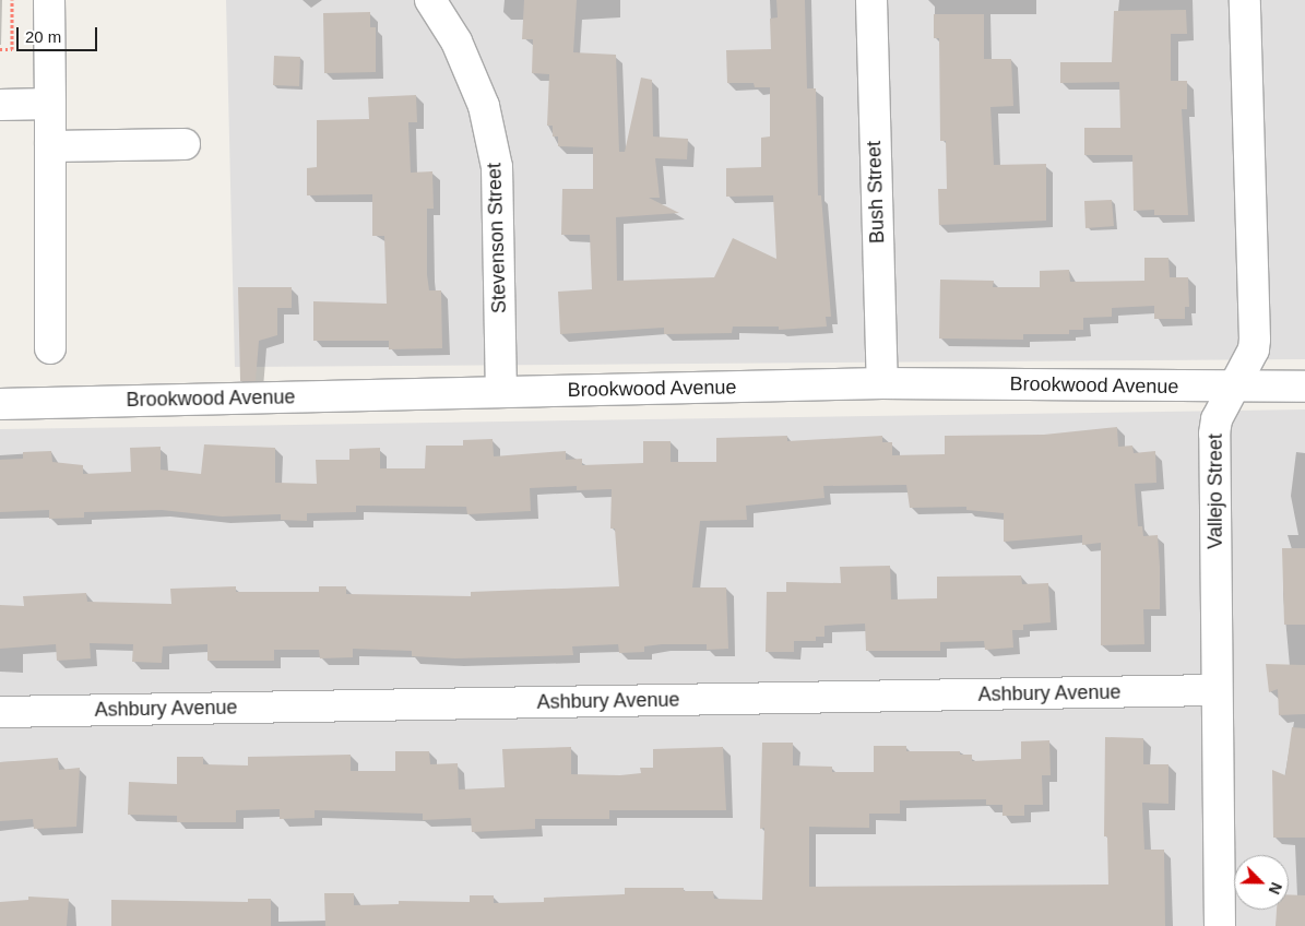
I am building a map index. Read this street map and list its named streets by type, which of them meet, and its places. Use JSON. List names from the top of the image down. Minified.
{"streets":{"street":["Bush Street","Stevenson Street","Brookwood Avenue","Vallejo Street","Ashbury Avenue"]},"crossings":[["Bush Street","Brookwood Avenue"],["Stevenson Street","Brookwood Avenue"],["Brookwood Avenue","Vallejo Street"],["Vallejo Street","Ashbury Avenue"]],"scale_bar":"20 m","north":"bottom right"}
